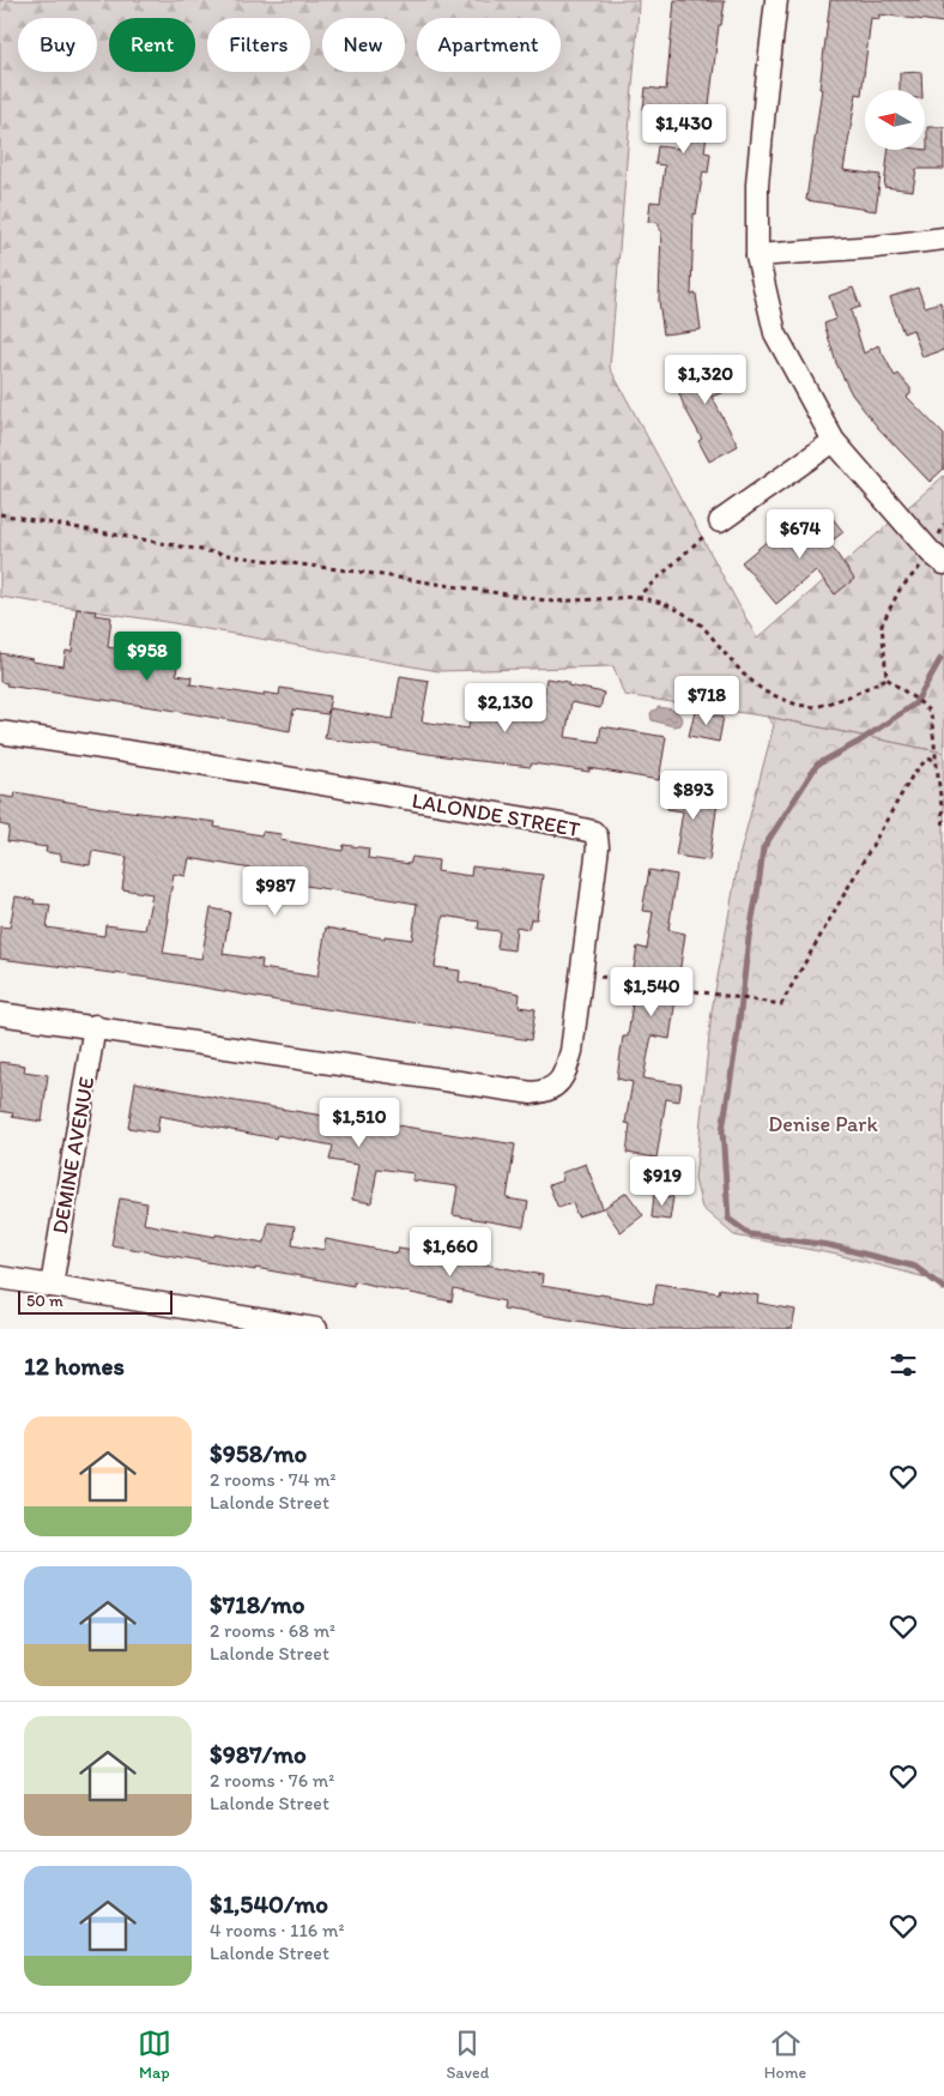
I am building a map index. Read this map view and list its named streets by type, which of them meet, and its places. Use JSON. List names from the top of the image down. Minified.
{"streets":{"street":["LALONDE STREET","DEMINE AVENUE"]},"crossings":[["LALONDE STREET","DEMINE AVENUE"]],"parks":["Denise Park"],"scale_bar":"50 m","north":"left","page":{"chip":["Buy","Rent","Filters","New","Apartment"],"price":["$1,430","$1,320","$674","$958","$718","$2,130","$893","$987","$1,540","$1,510","$919","$1,660"],"scale":"50 m","heading":"12 homes","list":[{"name":"$958/mo","note":"2 rooms · 74 m² · Lalonde Street"},{"name":"$718/mo","note":"2 rooms · 68 m² · Lalonde Street"},{"name":"$987/mo","note":"2 rooms · 76 m² · Lalonde Street"},{"name":"$1,540/mo","note":"4 rooms · 116 m² · Lalonde Street"}],"tabs":["Map","Saved","Home"]}}
